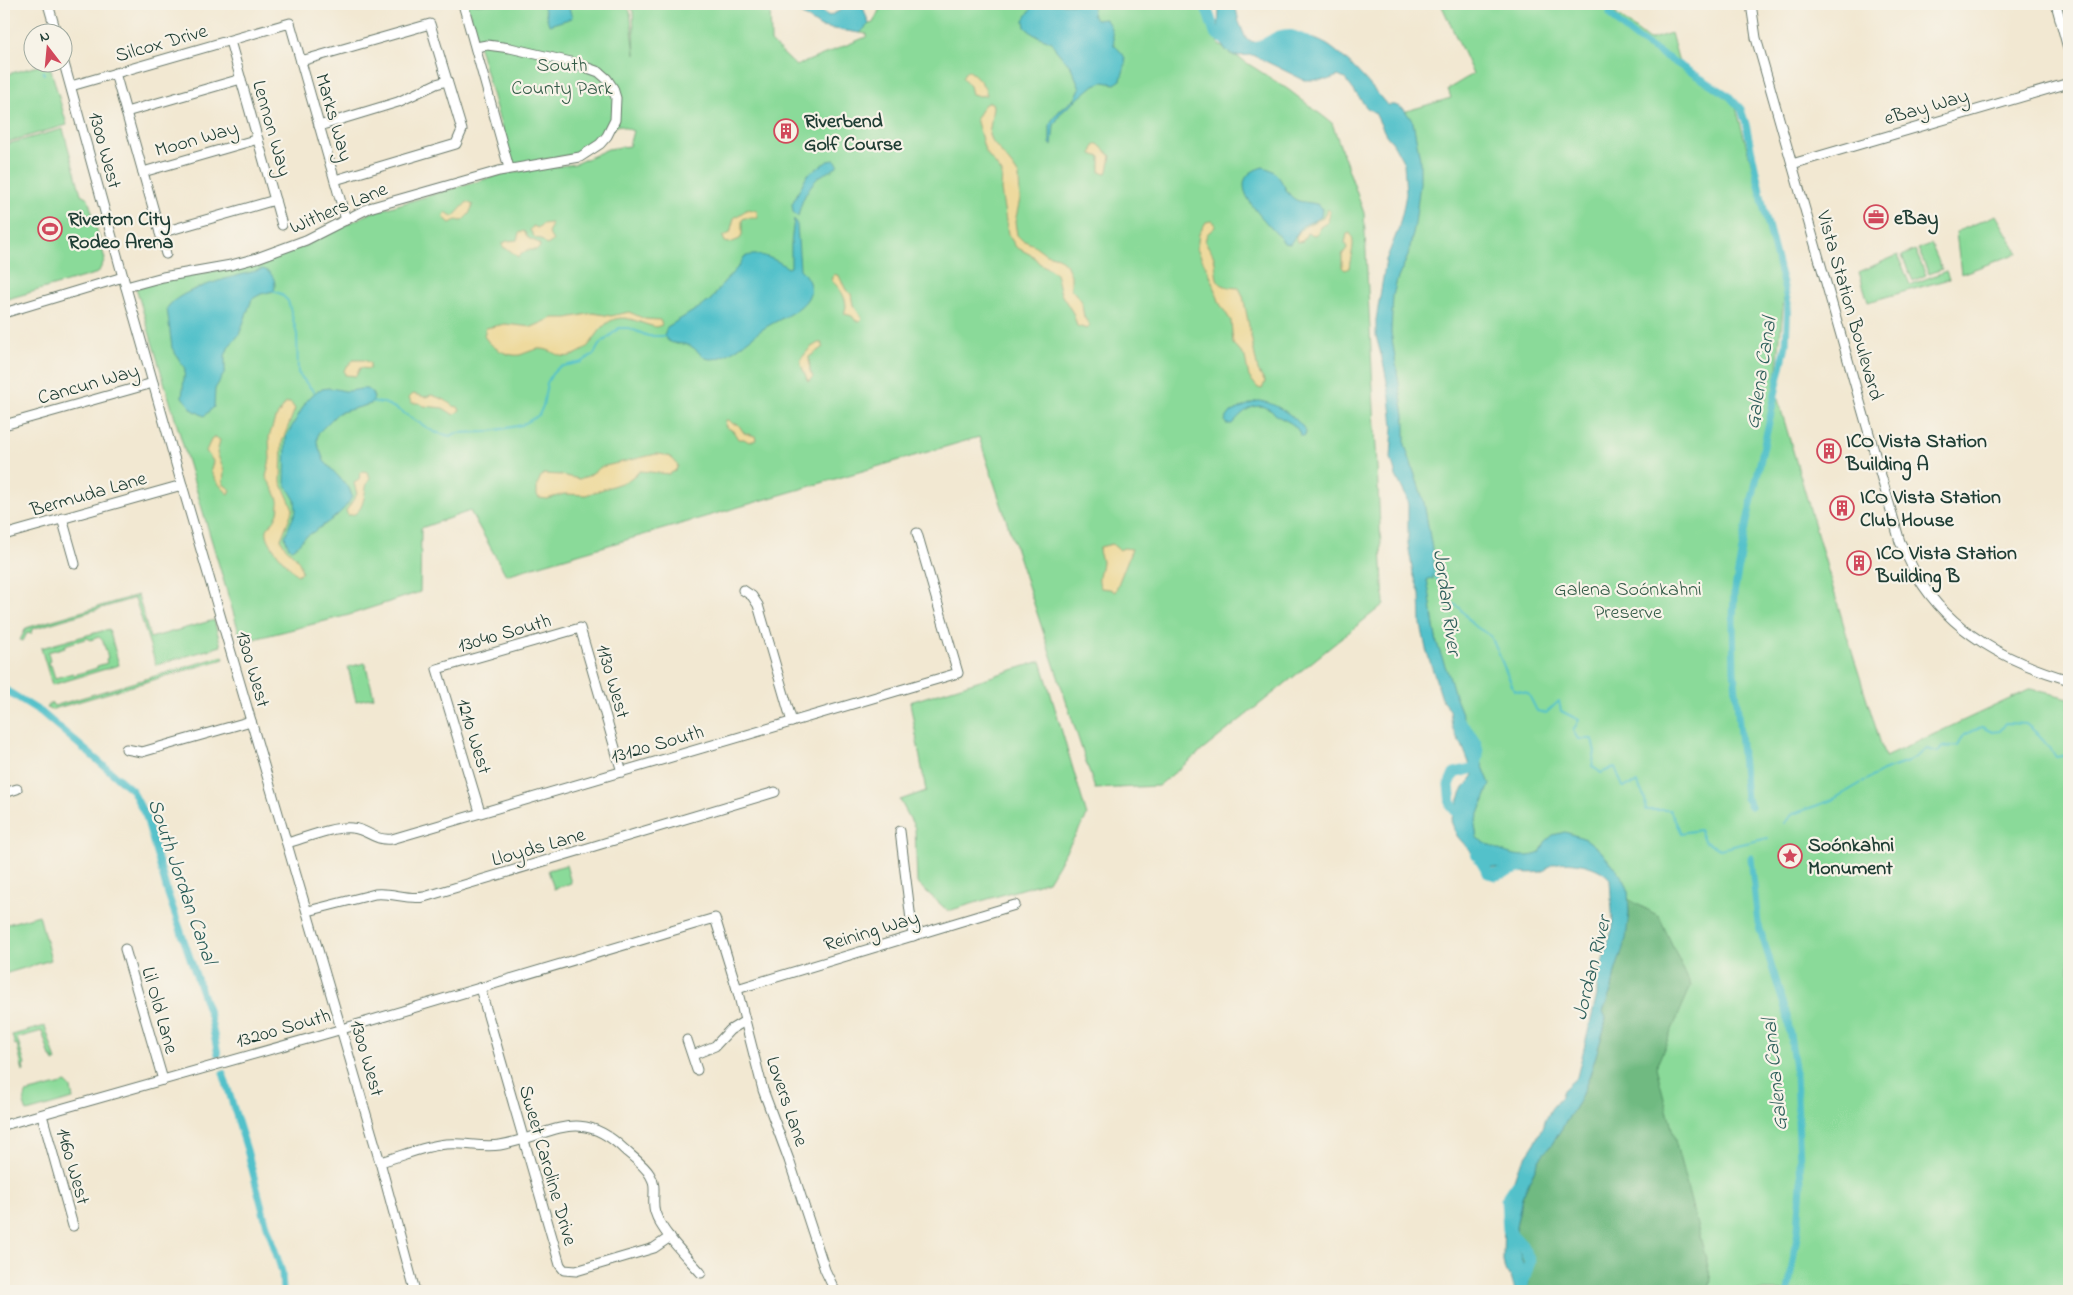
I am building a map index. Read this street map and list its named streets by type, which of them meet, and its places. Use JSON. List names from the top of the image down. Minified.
{"streets":{"street":["Silcox Drive","eBay Way","Marks Way","Lennon Way","Moon Way","1300 West","Withers Lane","Vista Station Boulevard","Cancun Way","Bermuda Lane","13040 South","1130 West","1210 West","13120 South","Lloyds Lane","Reining Way","Lil Old Lane","13200 South","Lovers Lane","Sweet Caroline Drive","1460 West"]},"crossings":[["Silcox Drive","Marks Way"],["Silcox Drive","Lennon Way"],["Silcox Drive","1300 West"],["eBay Way","Vista Station Boulevard"],["Marks Way","Withers Lane"],["Lennon Way","Moon Way"],["1300 West","Withers Lane"],["1300 West","Cancun Way"],["1300 West","Bermuda Lane"],["1300 West","13120 South"],["1300 West","Lloyds Lane"],["1300 West","13200 South"],["13040 South","1130 West"],["13040 South","1210 West"],["1130 West","13120 South"],["1210 West","13120 South"],["Reining Way","Lovers Lane"],["Lil Old Lane","13200 South"],["13200 South","Lovers Lane"],["13200 South","Sweet Caroline Drive"],["13200 South","1460 West"]],"water":["Galena Canal","Jordan River","South Jordan Canal"],"parks":["South County Park","Galena Soónkahni Preserve"],"places":{"building":["Riverbend Golf Course","ICO Vista Station Building A","ICO Vista Station Club House","ICO Vista Station Building B"],"office":["eBay"],"sports":["Riverton City Rodeo Arena"],"place":["Soónkahni Monument"]},"north":"top"}
